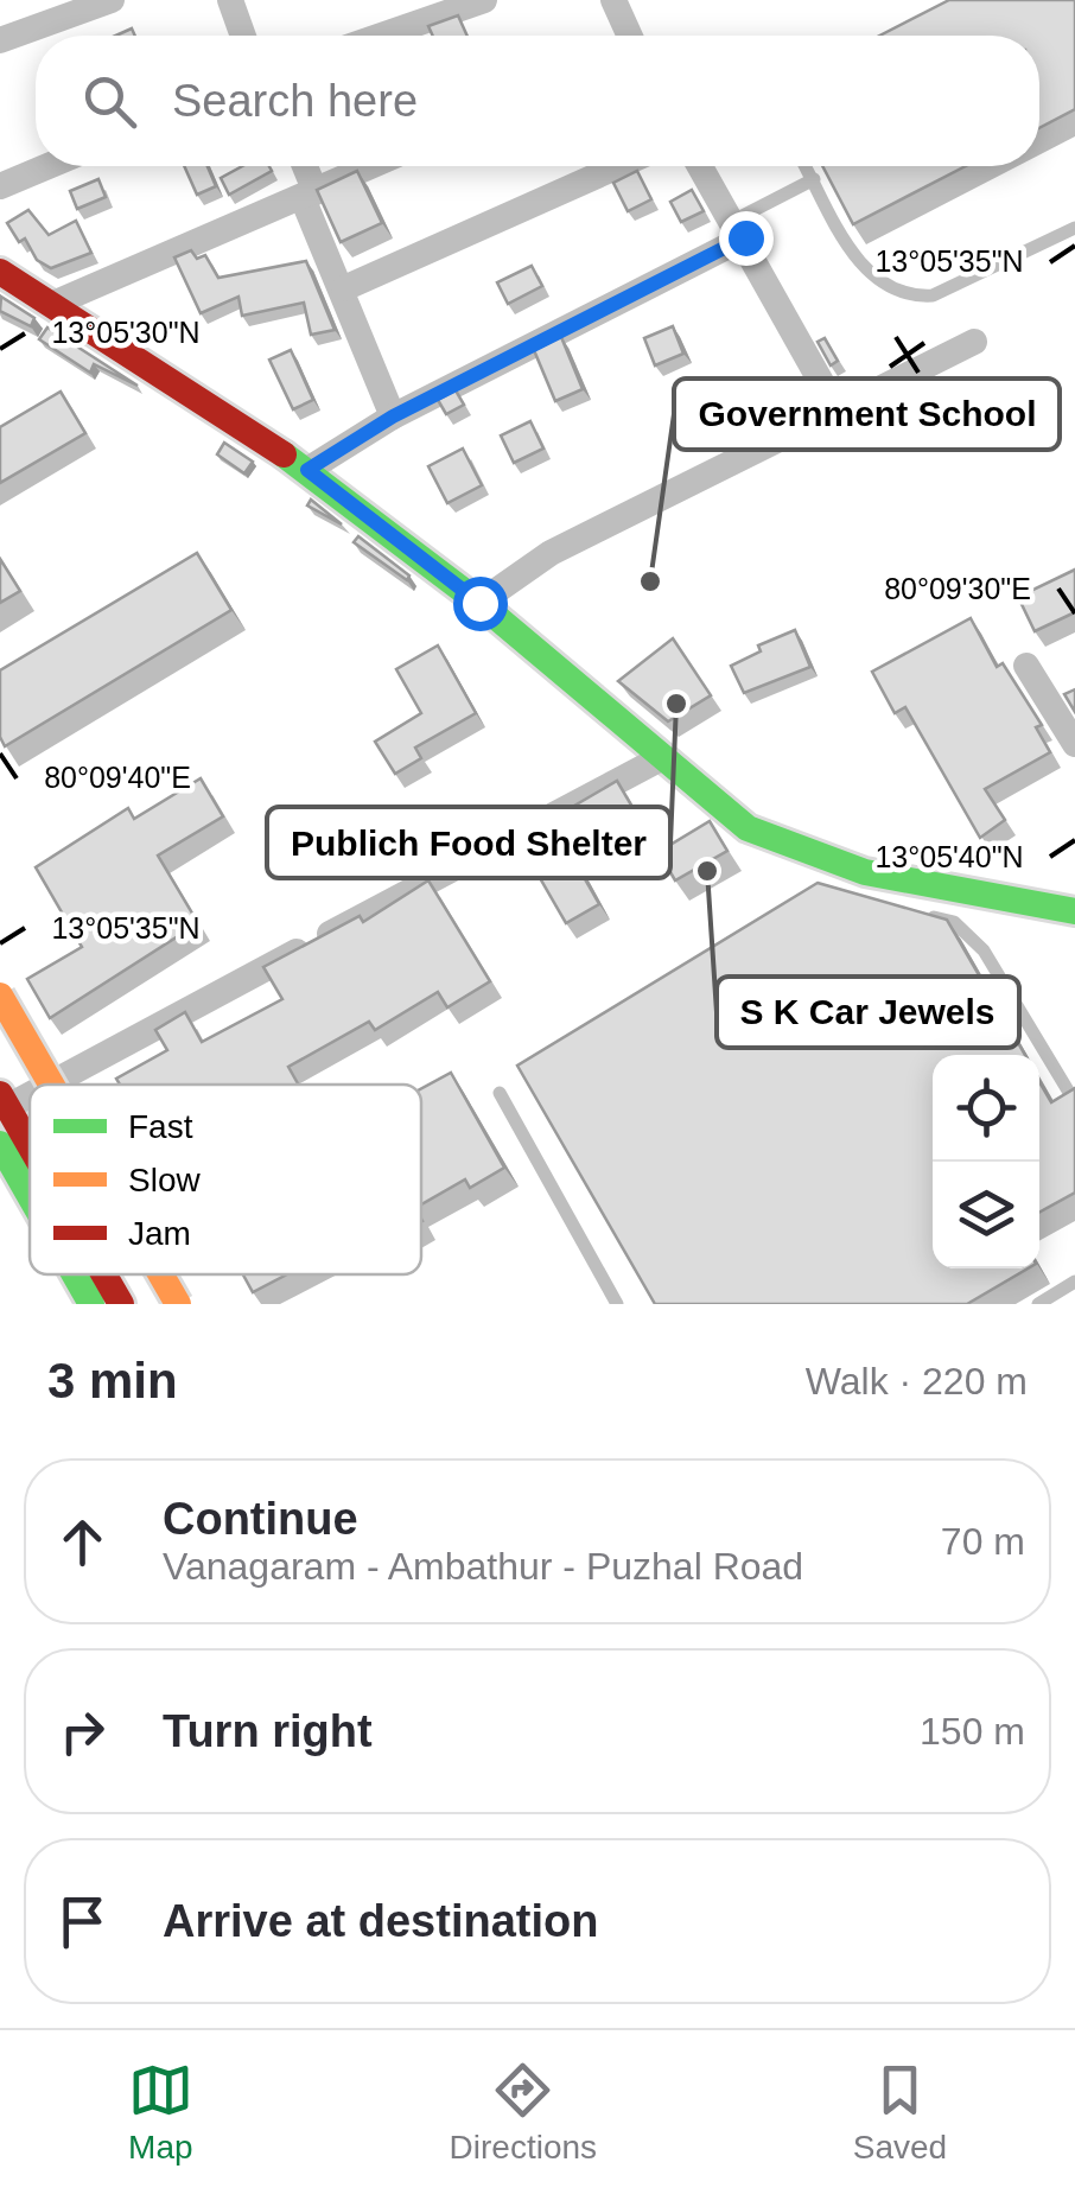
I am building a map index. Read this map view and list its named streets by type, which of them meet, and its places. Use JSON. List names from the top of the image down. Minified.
{"places":["Government School","Publich Food Shelter","S K Car Jewels"],"legend":["Fast","Slow","Jam"],"page":{"search":"Search here","heading":["3 min","Walk · 220 m"],"list":[["Continue","Vanagaram - Ambathur - Puzhal Road","70 m"],["Turn right","150 m"],"Arrive at destination"],"nav":["Map","Directions","Saved"]},"coordinates":["13°05'35\"N","13°05'30\"N","80°09'30\"E","80°09'40\"E","13°05'40\"N"]}
